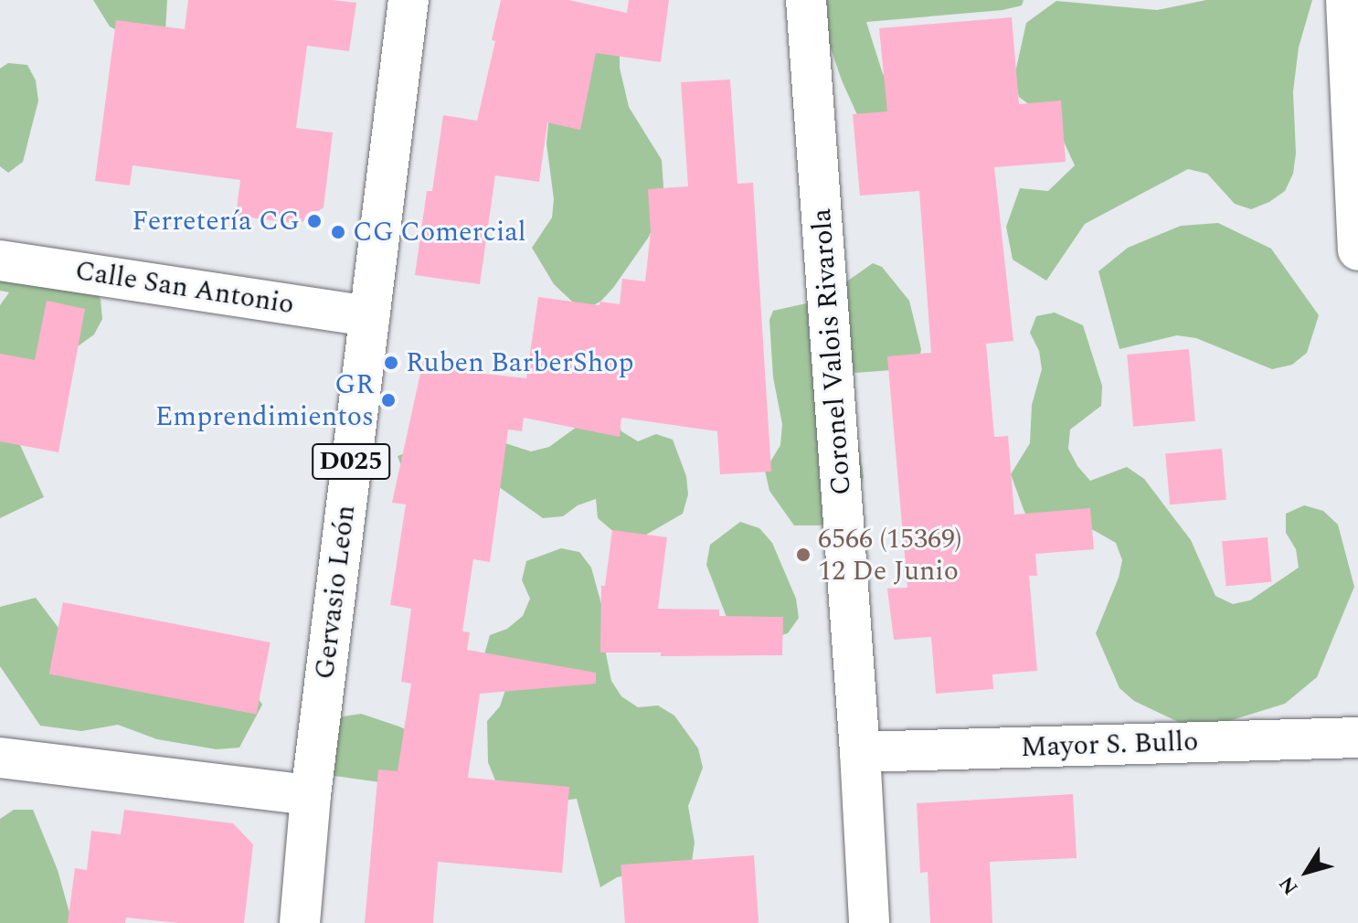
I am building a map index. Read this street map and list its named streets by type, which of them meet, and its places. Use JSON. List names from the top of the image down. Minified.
{"streets":{"street":["Calle San Antonio","Coronel Valois Rivarola","D025","Gervasio León","Mayor S. Bullo"]},"crossings":[["Calle San Antonio","Gervasio León"],["Coronel Valois Rivarola","Mayor S. Bullo"]],"places":["Ferretería CG","CG Comercial","Ruben BarberShop","GR Emprendimientos","6566 (15369) 12 De Junio"],"north":"bottom left"}
